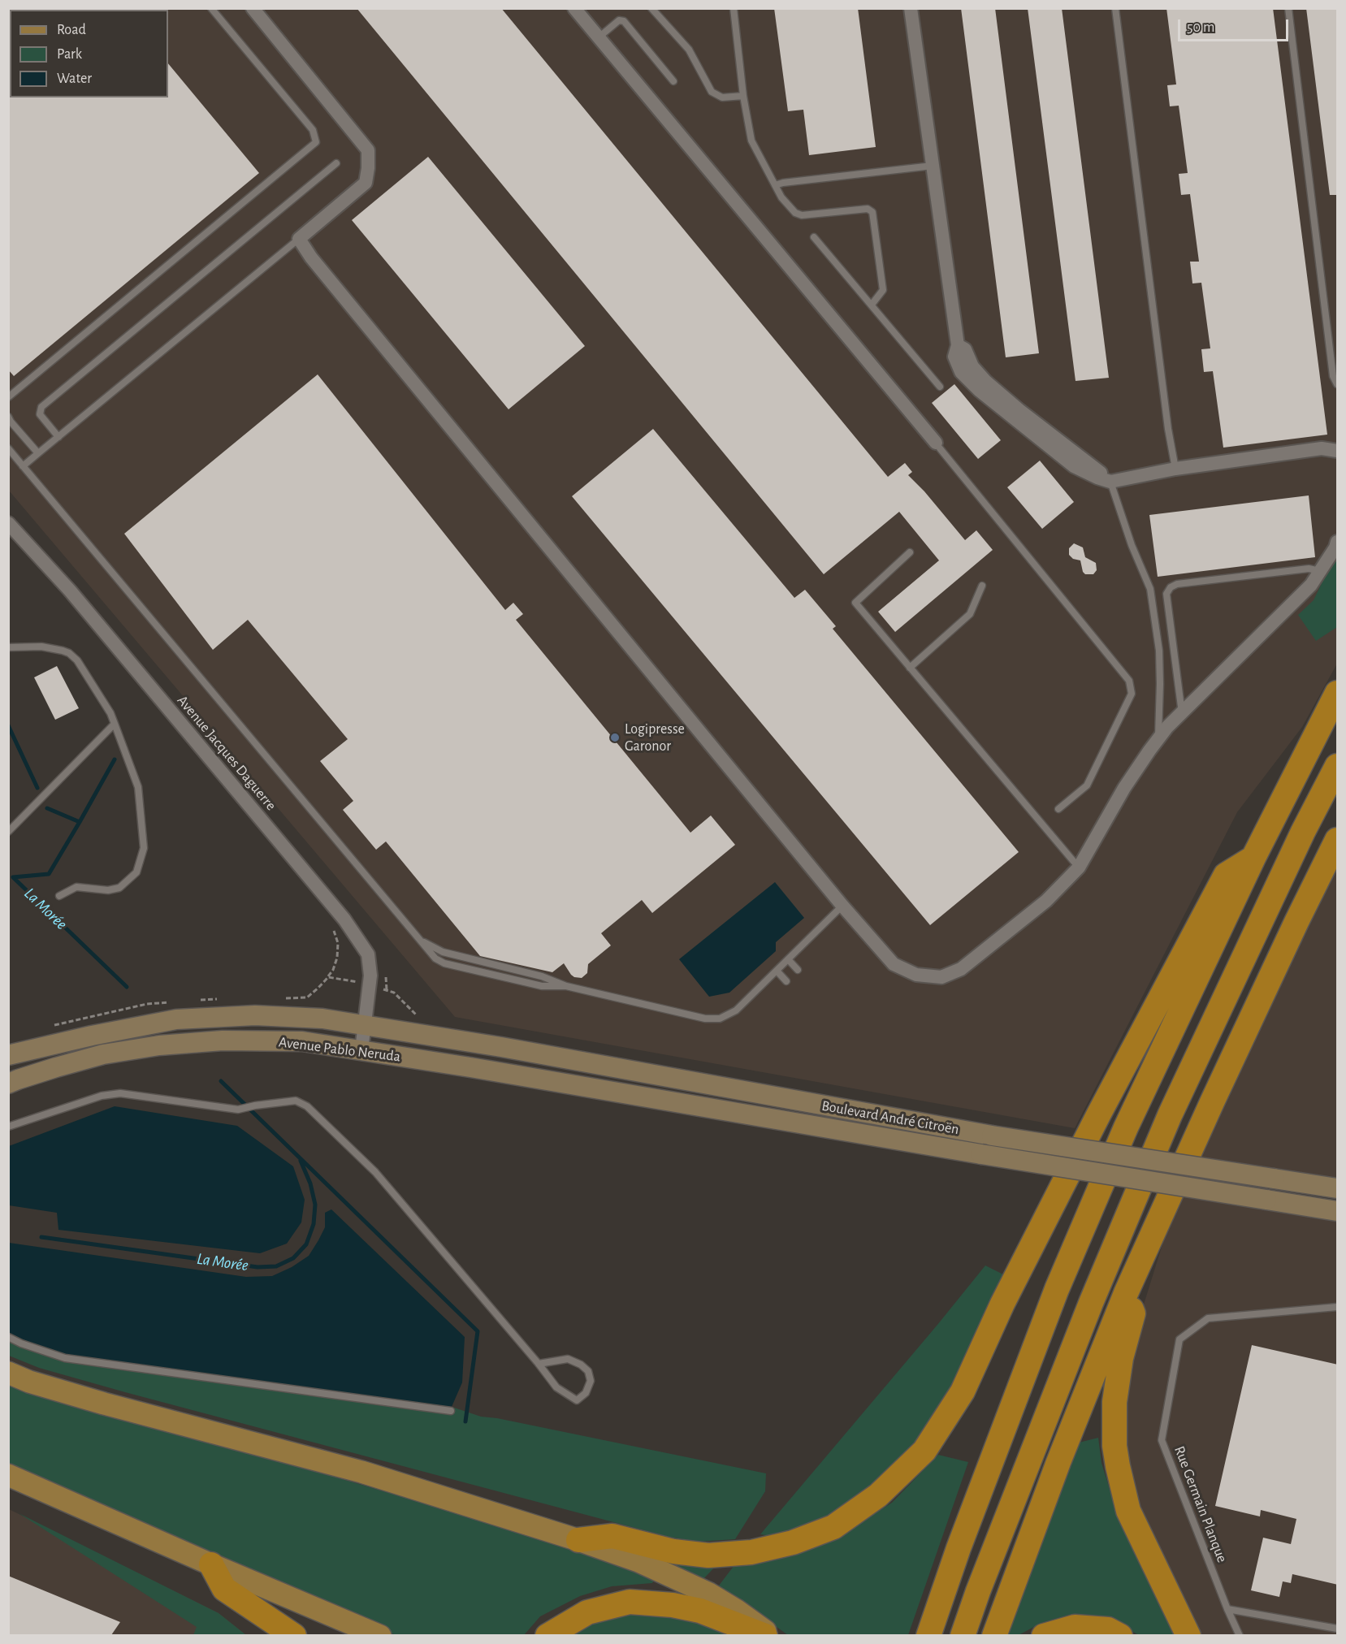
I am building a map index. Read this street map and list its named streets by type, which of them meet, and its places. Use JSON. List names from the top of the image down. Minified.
{"streets":{"main road":["Avenue Pablo Neruda","Boulevard André Citroën"],"street":["Avenue Jacques Daguerre"],"lane":["Rue Germain Planque"]},"crossings":[["Avenue Jacques Daguerre","Avenue Pablo Neruda"],["Avenue Pablo Neruda","Boulevard André Citroën"]],"water":["La Morée"],"places":["Logipresse Garonor"],"legend":["Road","Park","Water"],"scale_bar":"50 m"}
